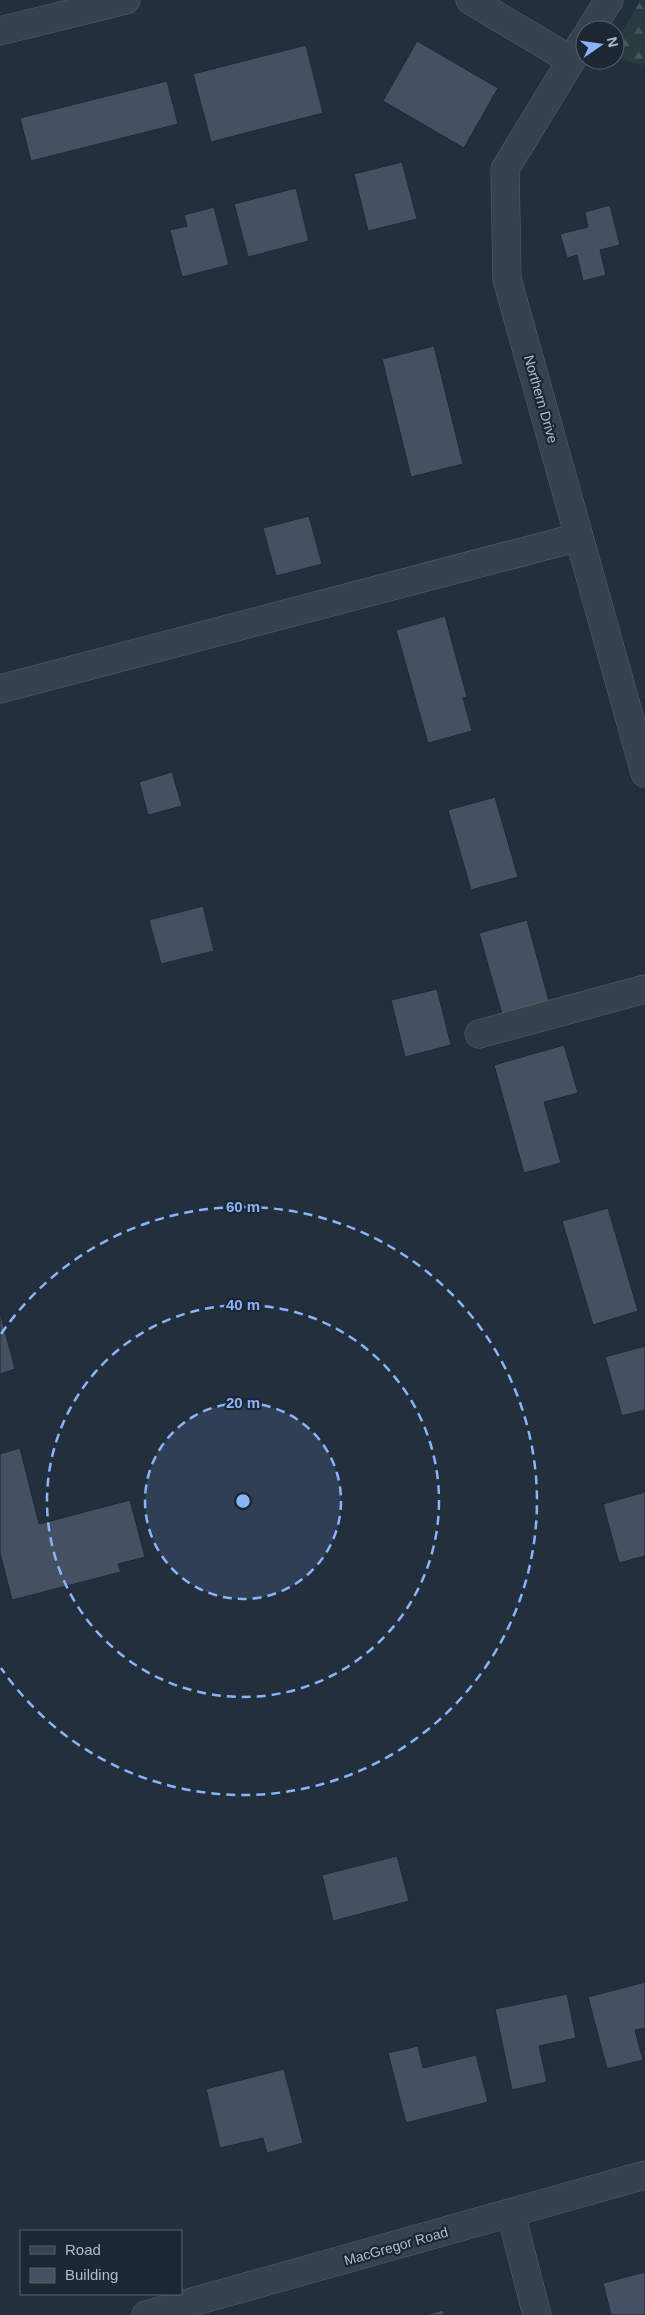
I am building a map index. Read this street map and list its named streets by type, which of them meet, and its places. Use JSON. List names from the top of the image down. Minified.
{"streets":{"street":["Northern Drive","MacGregor Road"]},"legend":["Road","Building"],"north":"right","rings":["60 m","40 m","20 m"]}
